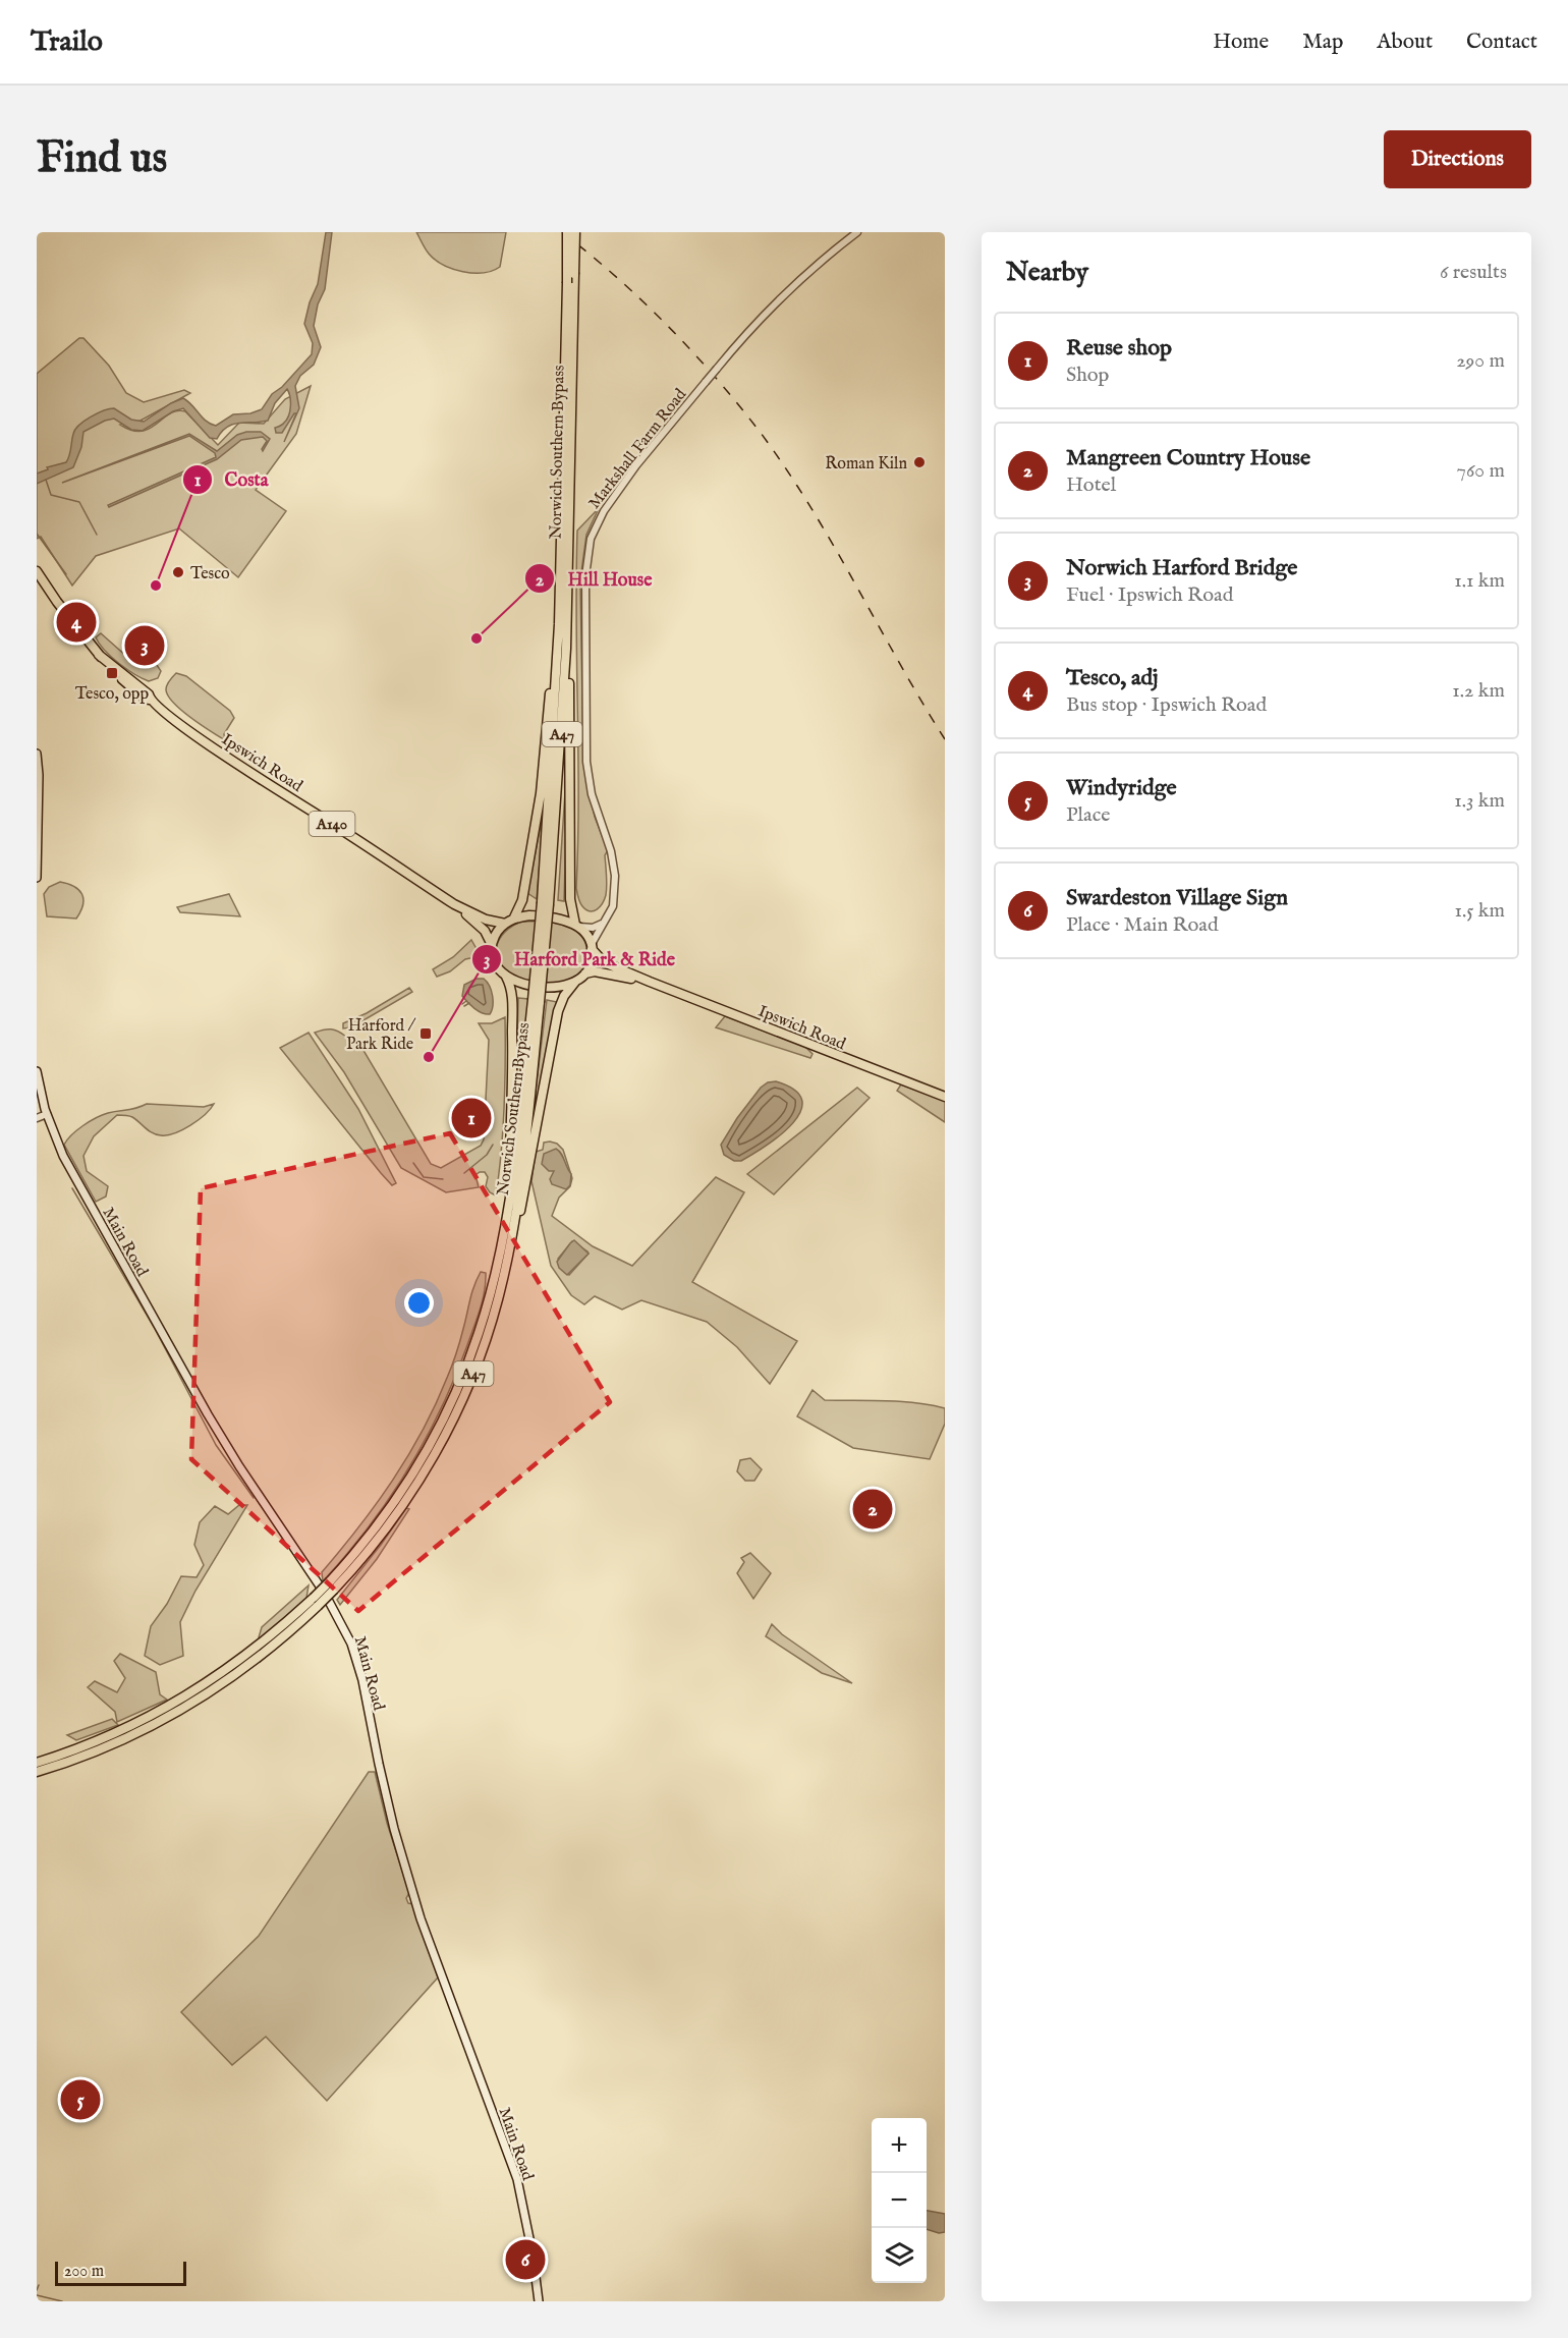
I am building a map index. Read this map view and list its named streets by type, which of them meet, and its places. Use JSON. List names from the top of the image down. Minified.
{"streets":{"highway":["Norwich Southern Bypass","A47","Ipswich Road","A140"],"main road":["Main Road"],"street":["Markshall Farm Road"]},"crossings":[["Markshall Farm Road","A47"],["Markshall Farm Road","Ipswich Road"],["Norwich Southern Bypass","A47"],["A47","Ipswich Road"]],"places":{"other":["Roman Kiln","Tesco","Costa","Hill House","Harford Park & Ride"],"transit":["Tesco, opp","Harford / Park Ride"]},"scale_bar":"200 m","page":{"header":"Trailo","nav":["Home","Map","About","Contact"],"buttons":"Directions","title":"Find us","heading":["Nearby","6 results"],"list":[{"mark":"1","name":"Reuse shop","note":"Shop","value":"290 m"},{"mark":"2","name":"Mangreen Country House","note":"Hotel","value":"760 m"},{"mark":"3","name":"Norwich Harford Bridge","note":"Fuel · Ipswich Road","value":"1.1 km"},{"mark":"4","name":"Tesco, adj","note":"Bus stop · Ipswich Road","value":"1.2 km"},{"mark":"5","name":"Windyridge","note":"Place","value":"1.3 km"},{"mark":"6","name":"Swardeston Village Sign","note":"Place · Main Road","value":"1.5 km"}],"pins":["4","3","1","2","5","6"],"map_buttons":["+","−"],"scale":"200 m"}}
